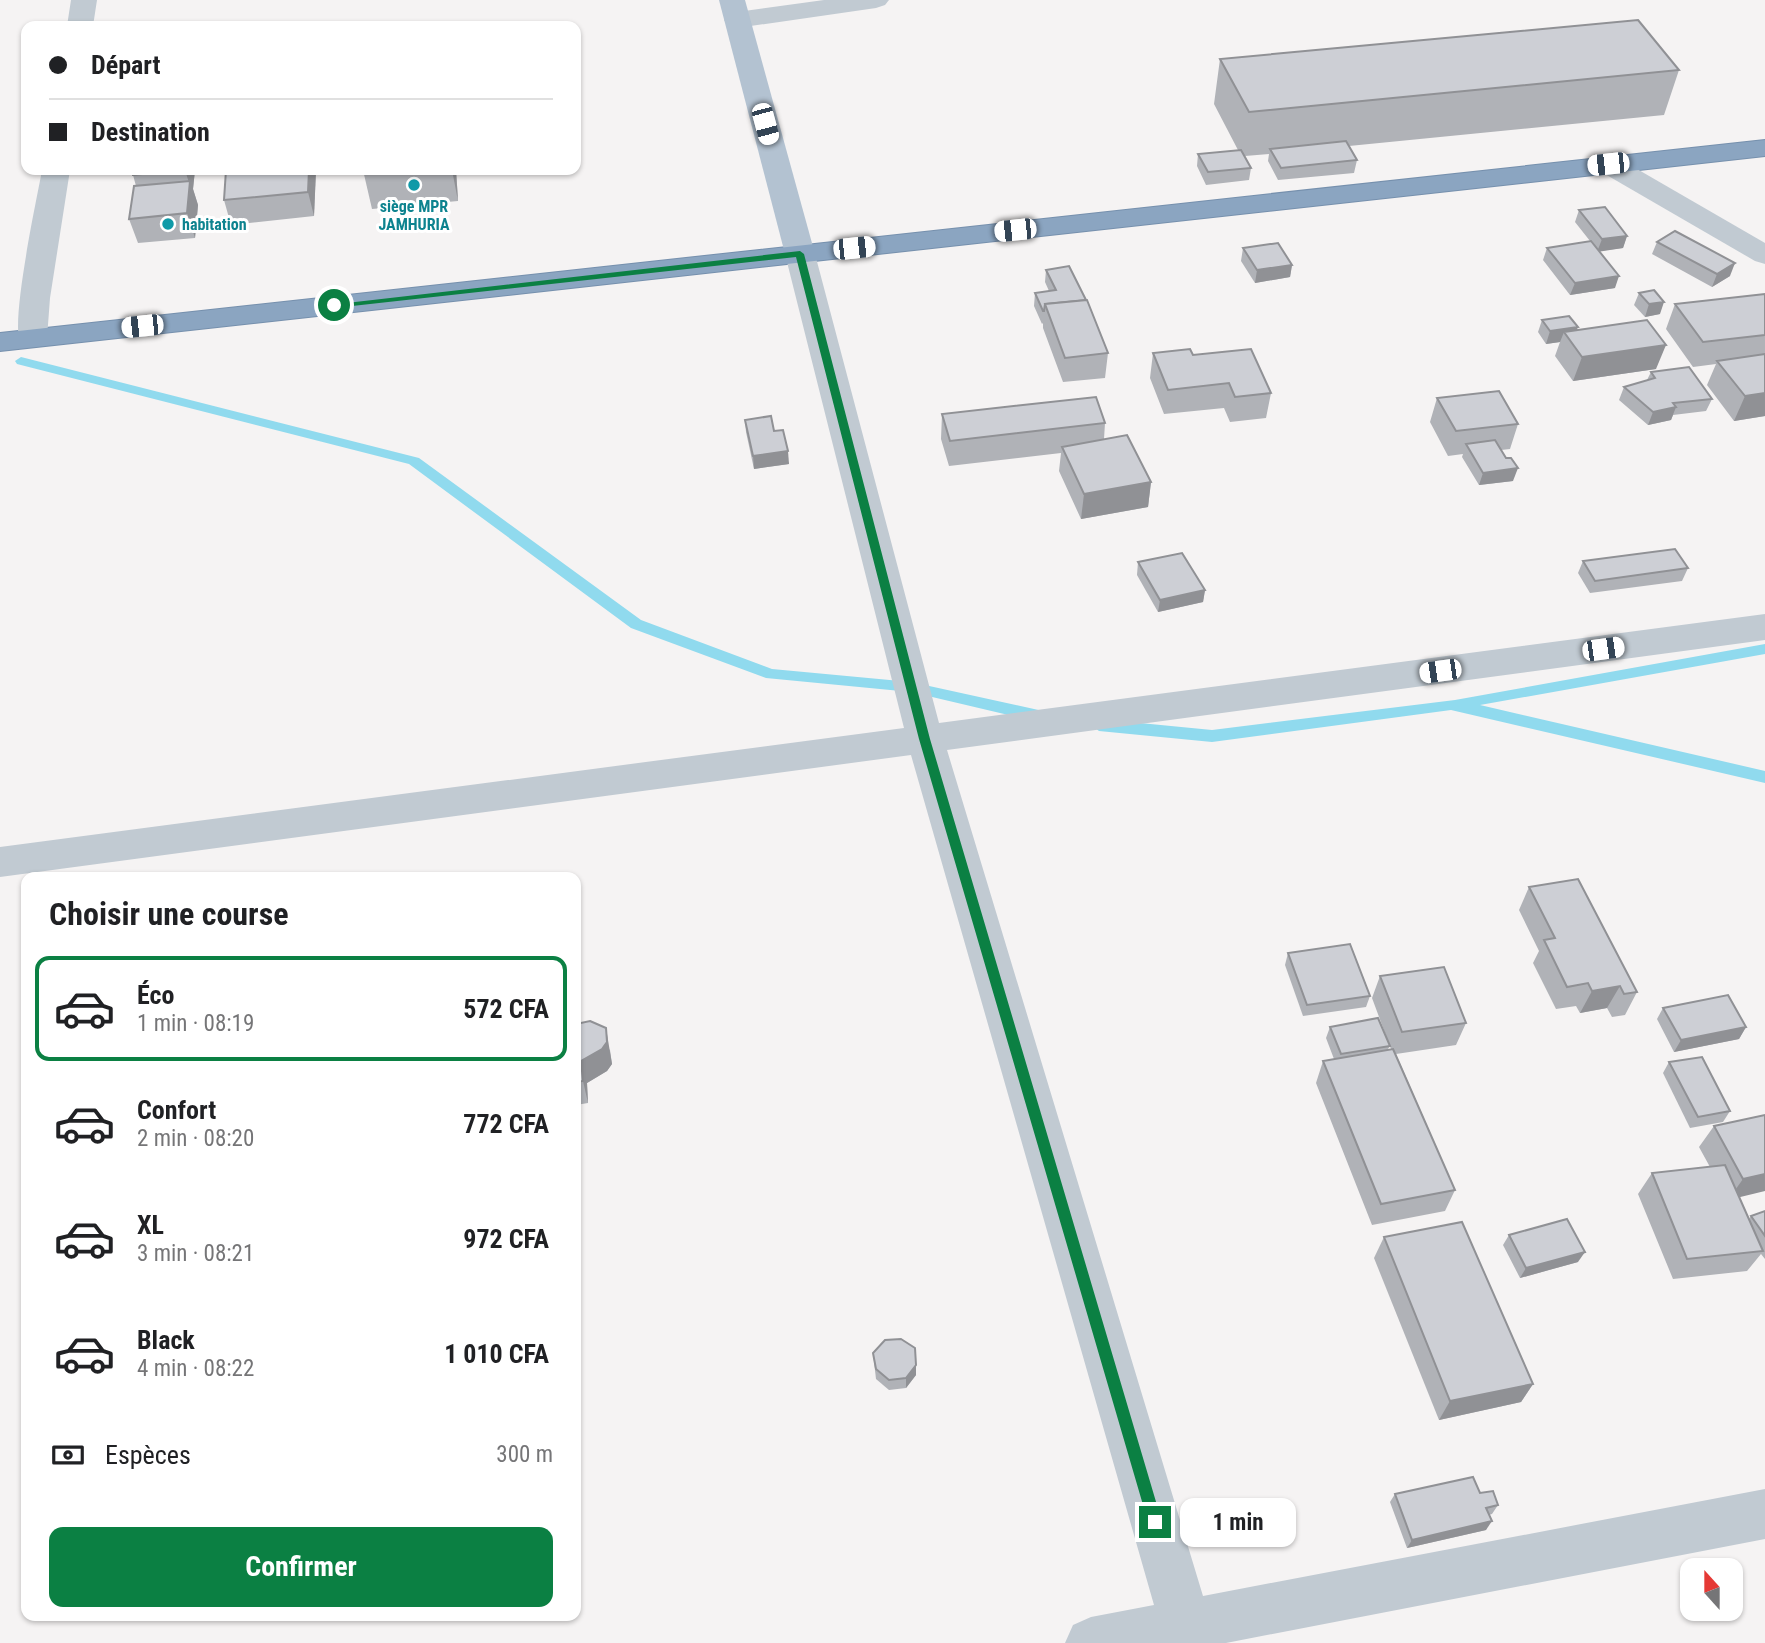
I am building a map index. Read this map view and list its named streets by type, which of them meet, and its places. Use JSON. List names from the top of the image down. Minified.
{"places":["siège MPR JAMHURIA","habitation"],"north":"top","page":{"banner":["Départ","Destination"],"heading":"Choisir une course","list":[{"name":"Éco","note":"1 min · 08:19","value":"572 CFA"},{"name":"Confort","note":"2 min · 08:20","value":"772 CFA"},{"name":"XL","note":"3 min · 08:21","value":"972 CFA"},{"name":"Black","note":"4 min · 08:22","value":"1 010 CFA"}],"pay":["Espèces","300 m"],"bubble":"1 min","buttons":"Confirmer"}}
